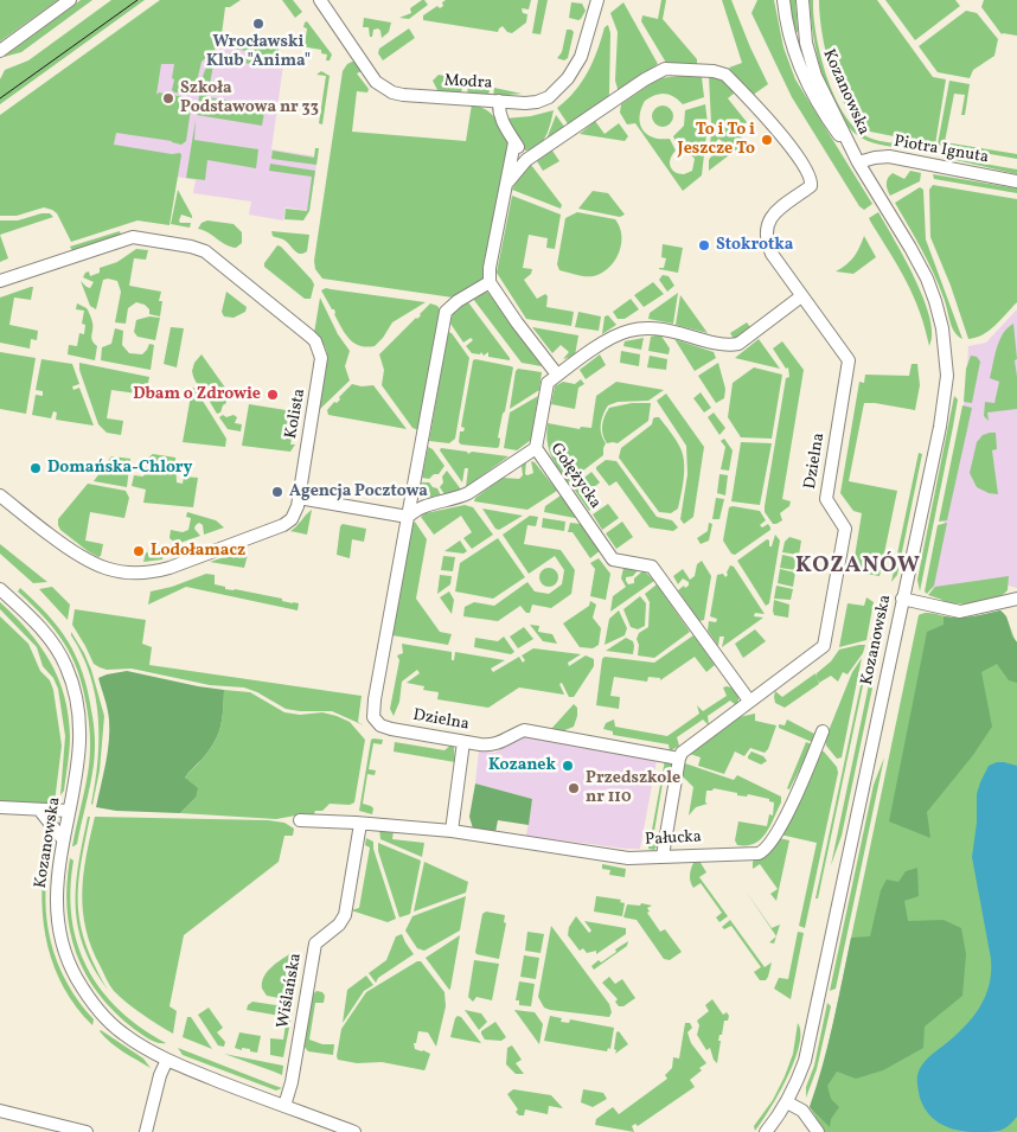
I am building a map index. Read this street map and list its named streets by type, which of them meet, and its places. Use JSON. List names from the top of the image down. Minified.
{"streets":{"street":["Modra","Kozanowska","Piotra Ignuta","Kolista","Dzielna","Gołężycka","Pałucka","Wiślańska"]},"crossings":[["Kozanowska","Piotra Ignuta"],["Kozanowska","Wiślańska"],["Dzielna","Gołężycka"],["Pałucka","Wiślańska"]],"districts":["KOZANÓW"],"places":["Wrocławski Klub \"Anima\"","Szkoła Podstawowa nr 33","To i To i Jeszcze To","Stokrotka","Dbam o Zdrowie","Domańska-Chlory","Agencja Pocztowa","Lodołamacz","Kozanek","Przedszkole nr 110"]}
